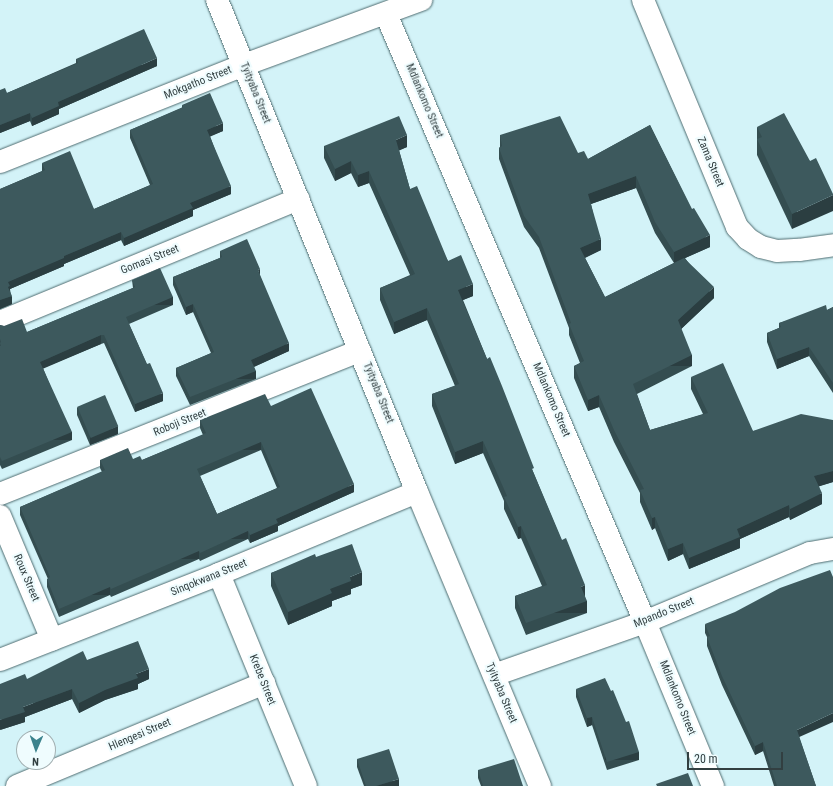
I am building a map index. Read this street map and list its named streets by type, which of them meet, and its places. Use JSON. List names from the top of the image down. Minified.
{"streets":{"street":["Mokgatho Street","Tyityaba Street","Mdlankomo Street","Zama Street","Gomasi Street","Roboji Street","Roux Street","Sinqokwana Street","Mpando Street","Krebe Street","Hlengesi Street"]},"crossings":[["Mokgatho Street","Tyityaba Street"],["Mokgatho Street","Mdlankomo Street"],["Tyityaba Street","Gomasi Street"],["Tyityaba Street","Roboji Street"],["Tyityaba Street","Sinqokwana Street"],["Tyityaba Street","Mpando Street"],["Mdlankomo Street","Mpando Street"],["Roux Street","Sinqokwana Street"],["Sinqokwana Street","Krebe Street"],["Krebe Street","Hlengesi Street"]],"scale_bar":"20 m","north":"bottom"}
